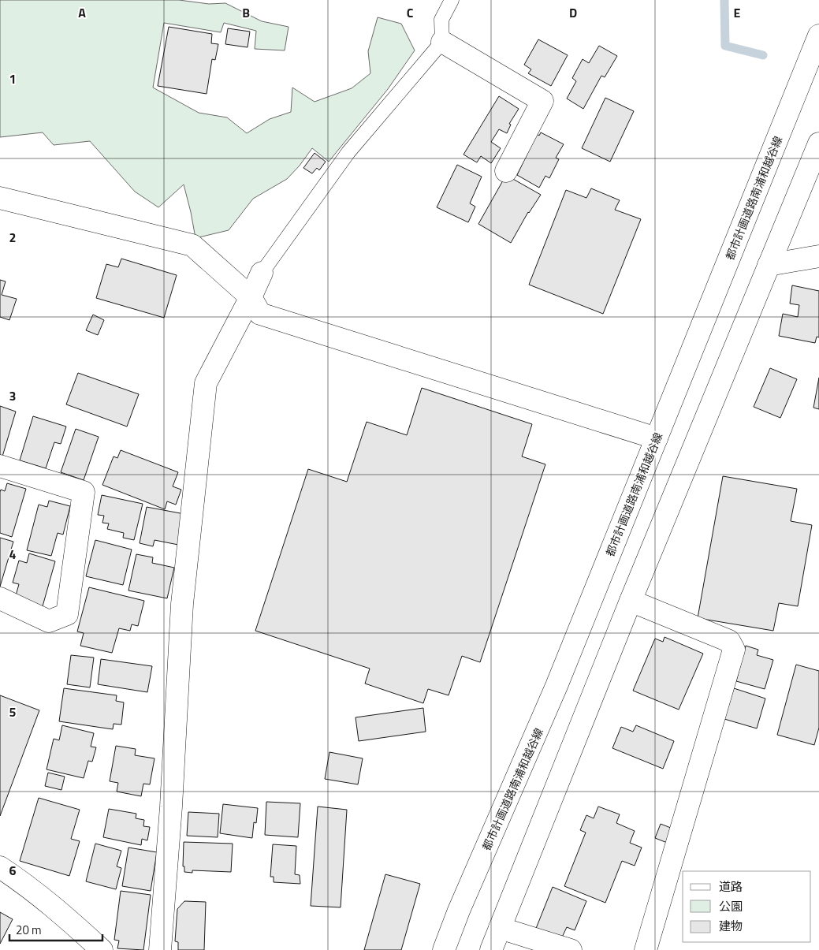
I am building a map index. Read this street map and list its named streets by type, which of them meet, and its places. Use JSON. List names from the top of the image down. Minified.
{"streets":{"street":["都市計画道路南浦和越谷線"]},"legend":["道路","公園","建物"],"scale_bar":"20 m","grid":{"columns":["A","B","C","D","E"],"rows":["1","2","3","4","5","6"]}}
